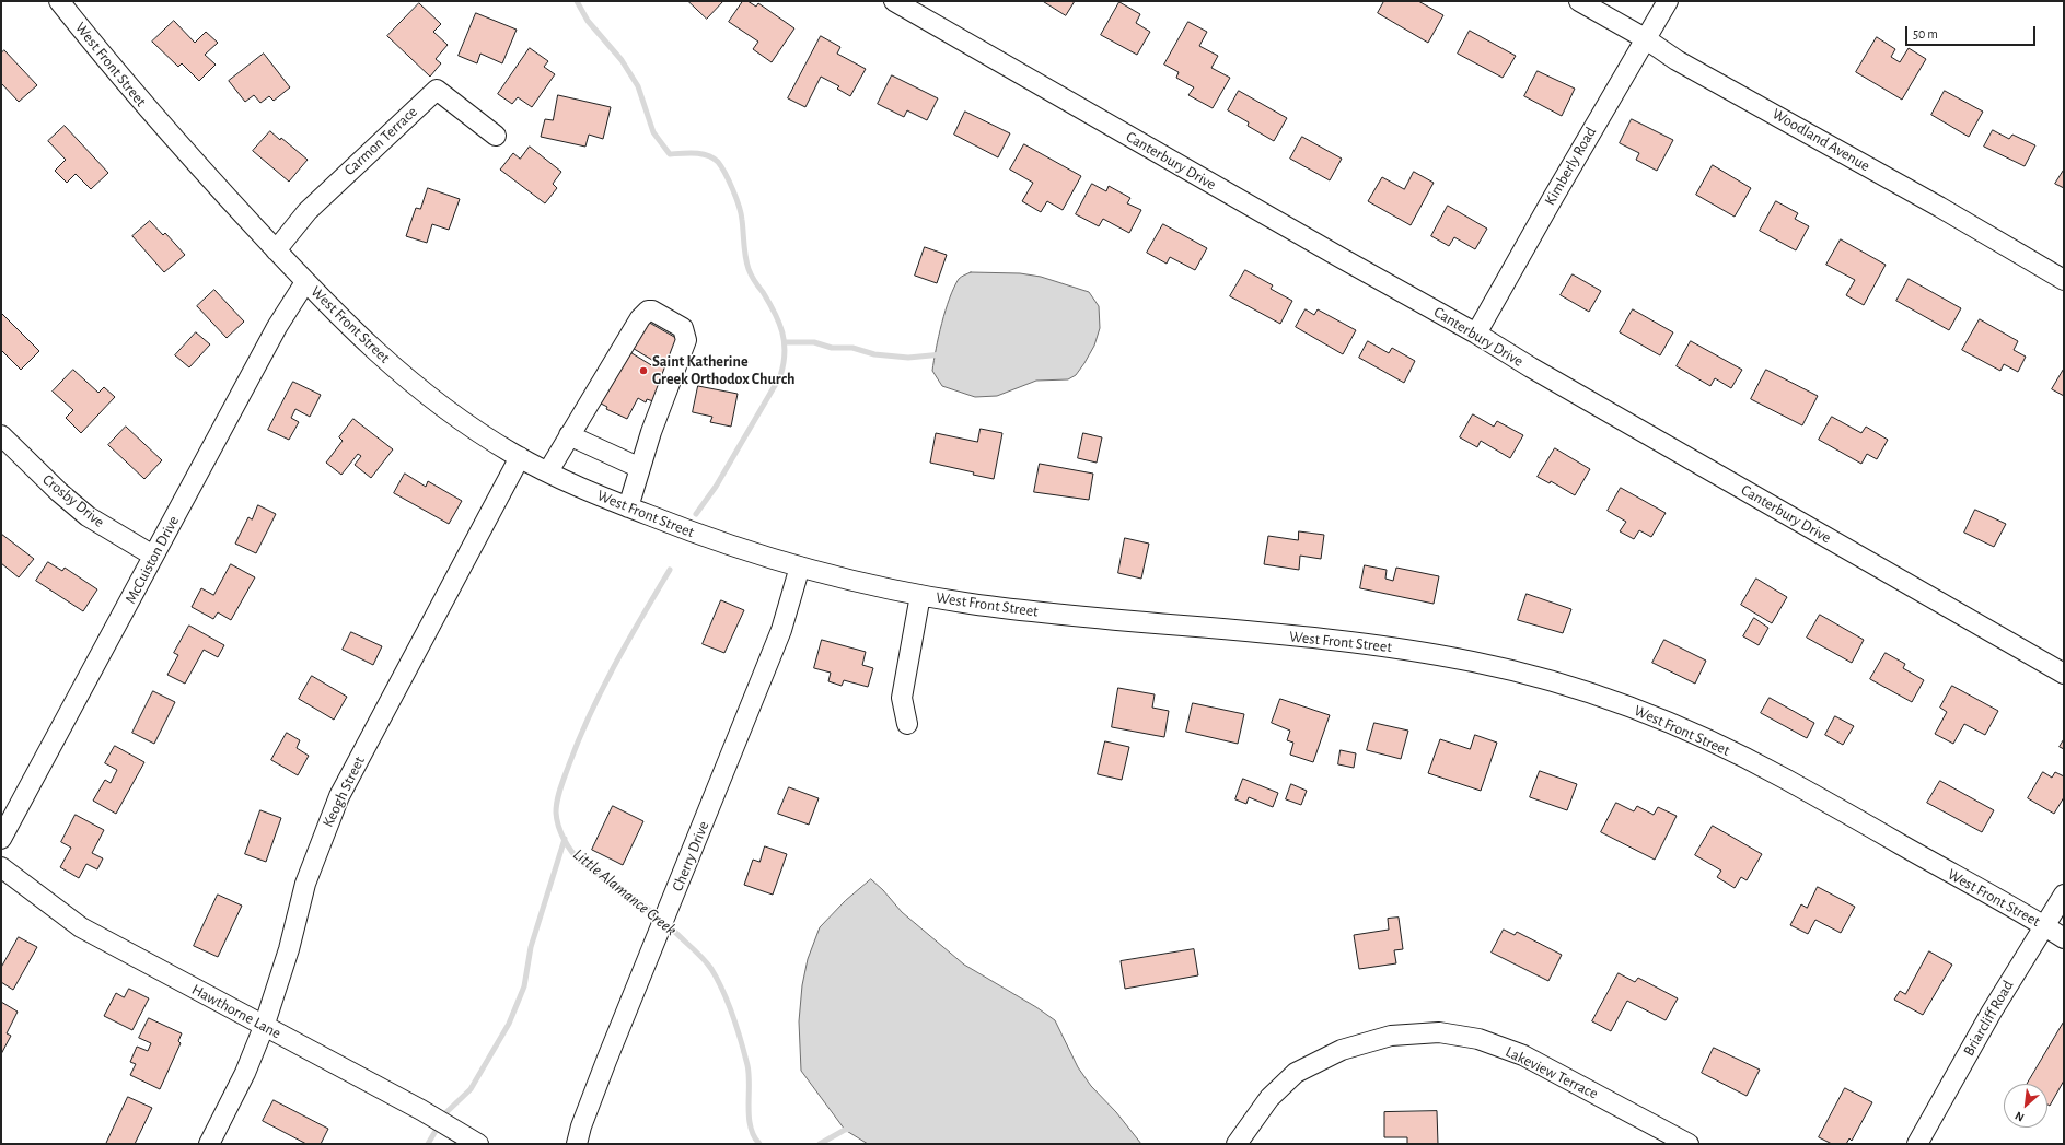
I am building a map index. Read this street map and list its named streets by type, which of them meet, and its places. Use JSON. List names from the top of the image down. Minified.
{"streets":{"street":["West Front Street","Woodland Avenue","Carmon Terrace","Canterbury Drive","Kimberly Road","Crosby Drive","McCuiston Drive","Keogh Street","Cherry Drive","Hawthorne Lane","Briarcliff Road","Lakeview Terrace"]},"crossings":[["West Front Street","Carmon Terrace"],["West Front Street","McCuiston Drive"],["West Front Street","Keogh Street"],["West Front Street","Cherry Drive"],["West Front Street","Briarcliff Road"],["Woodland Avenue","Kimberly Road"],["Canterbury Drive","Kimberly Road"],["Crosby Drive","McCuiston Drive"],["Keogh Street","Hawthorne Lane"]],"water":["Little Alamance Creek"],"places":["Saint Katherine Greek Orthodox Church"],"scale_bar":"50 m","north":"bottom left"}
